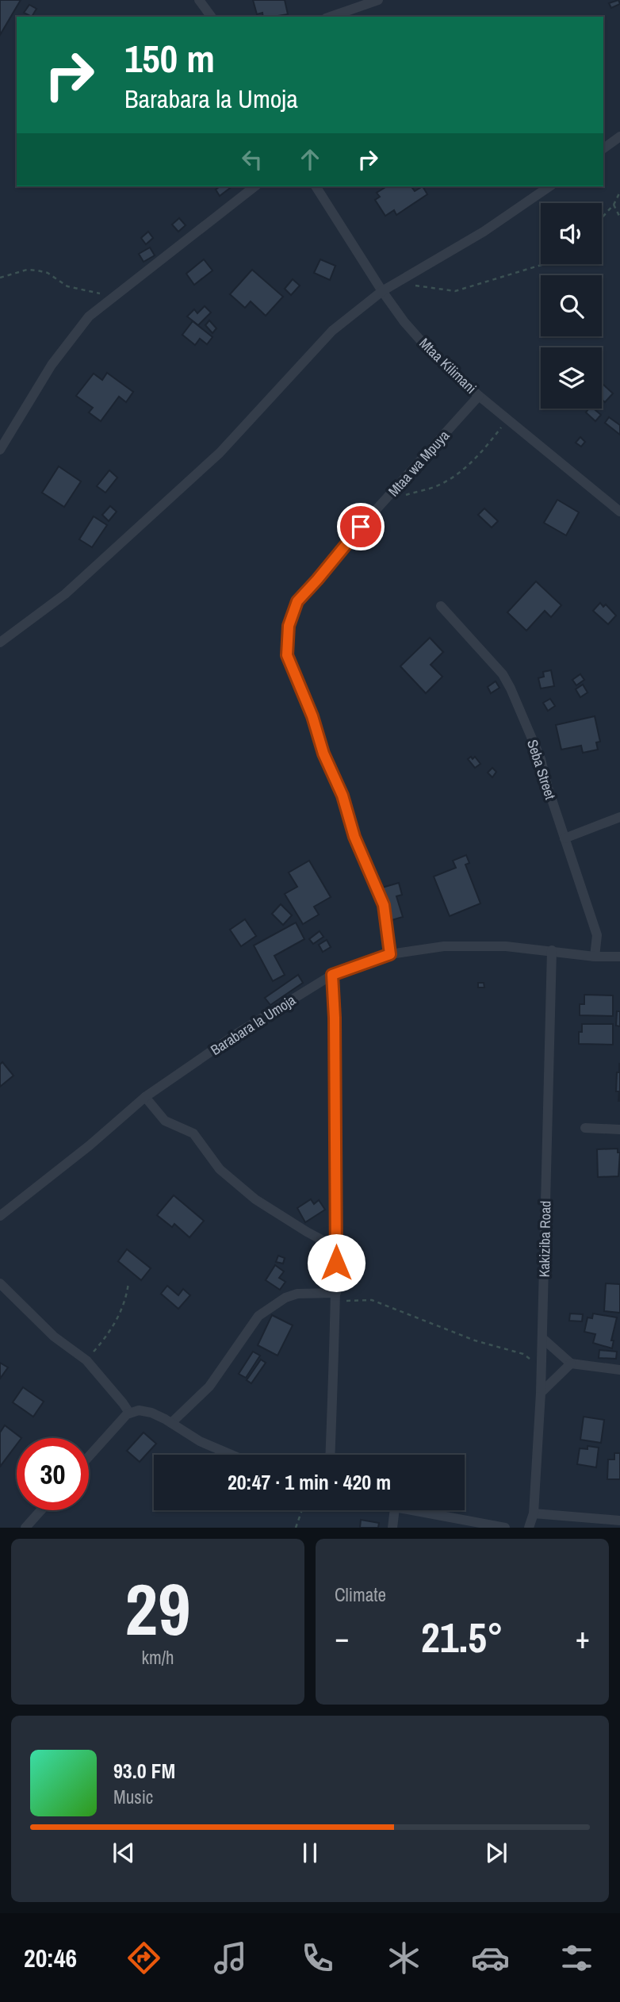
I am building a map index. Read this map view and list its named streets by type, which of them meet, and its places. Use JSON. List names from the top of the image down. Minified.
{"streets":{"street":["Mtaa Kilimani","Mtaa wa Mpuya","Seba Street","Barabara la Umoja","Kakiziba Road"]},"crossings":[["Mtaa Kilimani","Mtaa wa Mpuya"],["Mtaa wa Mpuya","Barabara la Umoja"],["Seba Street","Barabara la Umoja"],["Barabara la Umoja","Kakiziba Road"]],"page":{"turn":["150 m","Barabara la Umoja"],"limit":"30","trip":"20:47 · 1 min · 420 m","tile":[["29","km/h"],"Climate"],"heat":["−","21.5°","+"],"song":["93.0 FM","Music"],"tabs":"20:46"}}
